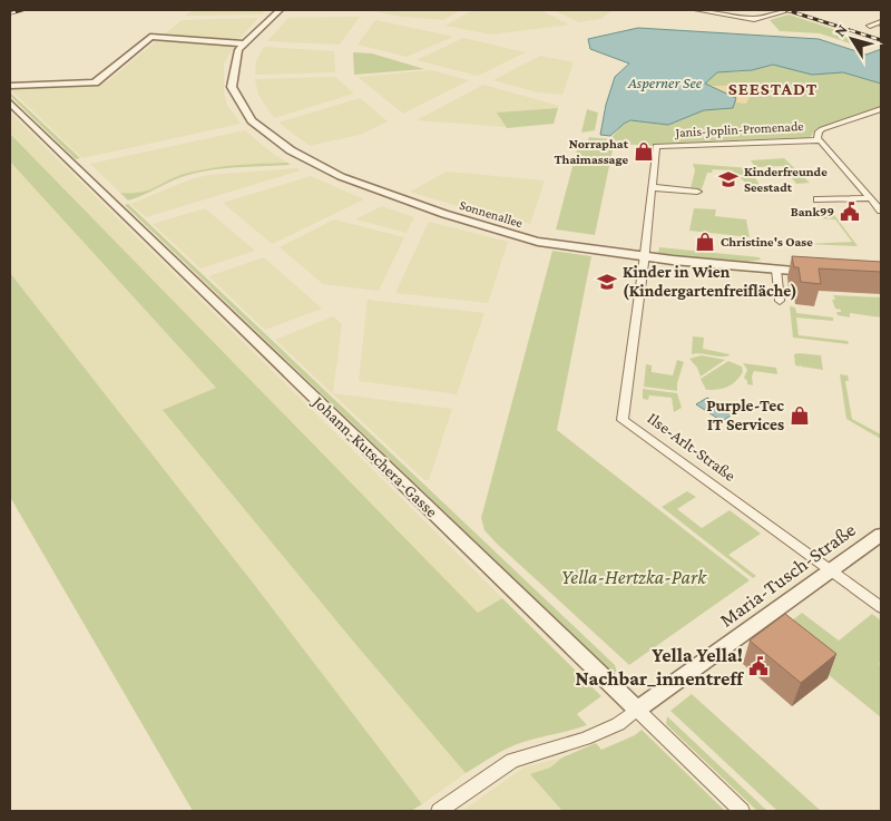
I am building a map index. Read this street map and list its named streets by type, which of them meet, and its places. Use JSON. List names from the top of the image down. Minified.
{"streets":{"street":["Janis-Joplin-Promenade","Sonnenallee","Ilse-Arlt-Straße","Johann-Kutschera-Gasse","Maria-Tusch-Straße"]},"crossings":[["Janis-Joplin-Promenade","Ilse-Arlt-Straße"],["Sonnenallee","Ilse-Arlt-Straße"],["Ilse-Arlt-Straße","Maria-Tusch-Straße"],["Johann-Kutschera-Gasse","Maria-Tusch-Straße"]],"districts":["SEESTADT"],"water":["Asperner See"],"parks":["Yella-Hertzka-Park"],"places":{"shop":["Norraphat Thaimassage","Christine's Oase","Purple-Tec IT Services"],"school or university":["Kinderfreunde Seestadt","Kinder in Wien (Kindergartenfreifläche)"],"public building":["Bank99","Yella Yella! Nachbar_innentreff"]},"north":"top left"}
